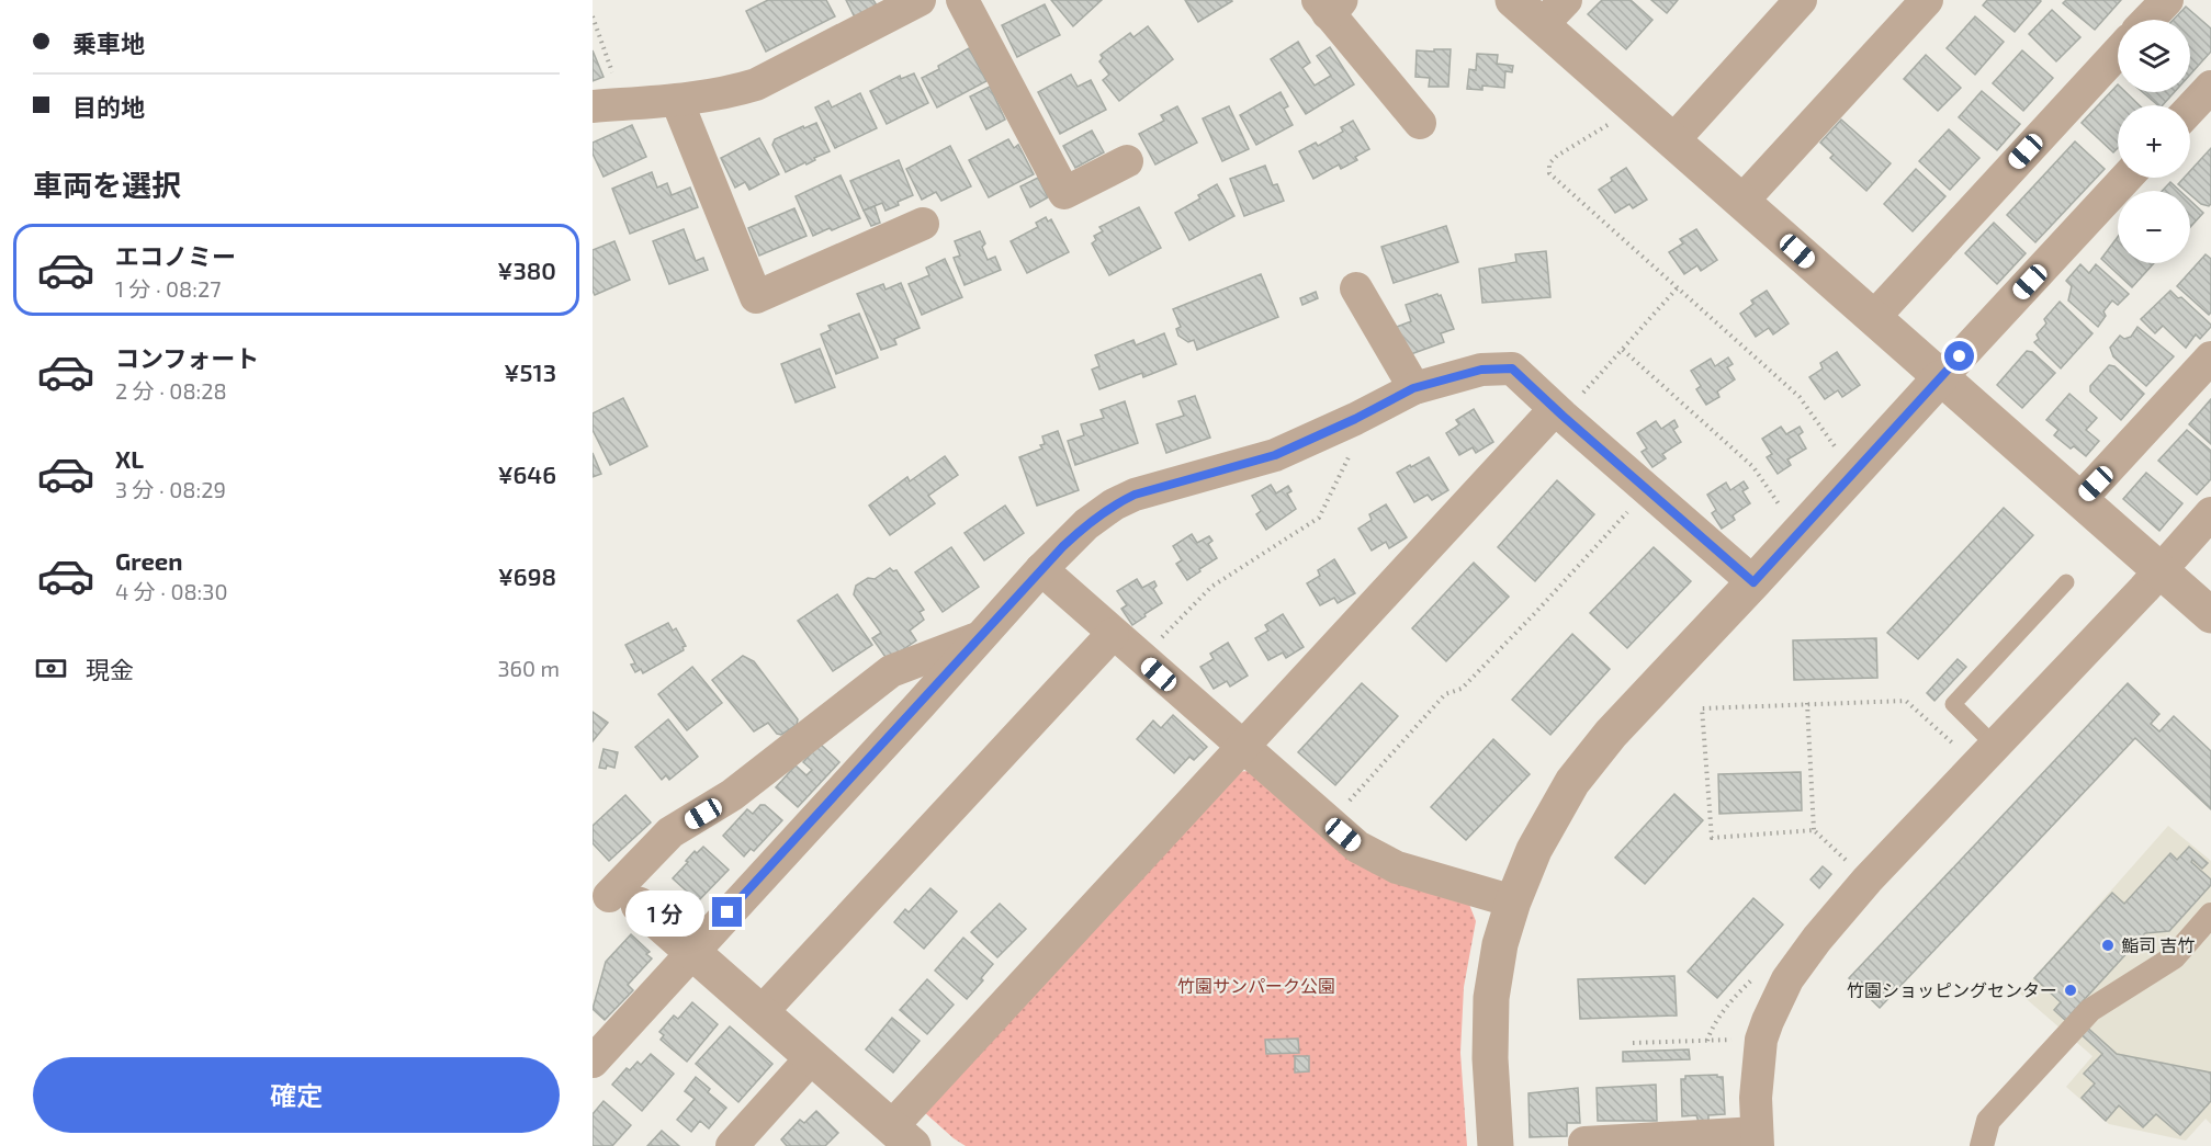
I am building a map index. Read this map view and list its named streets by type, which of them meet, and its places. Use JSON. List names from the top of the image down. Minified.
{"parks":["竹園サンパーク公園"],"places":["鮨司 吉竹","竹園ショッピングセンター"],"page":{"banner":["乗車地","目的地"],"map_buttons":["+","−"],"heading":"車両を選択","list":[{"name":"エコノミー","note":"1 分 · 08:27","value":"¥380"},{"name":"コンフォート","note":"2 分 · 08:28","value":"¥513"},{"name":"XL","note":"3 分 · 08:29","value":"¥646"},{"name":"Green","note":"4 分 · 08:30","value":"¥698"}],"pay":["現金","360 m"],"bubble":"1 分","buttons":"確定"}}
